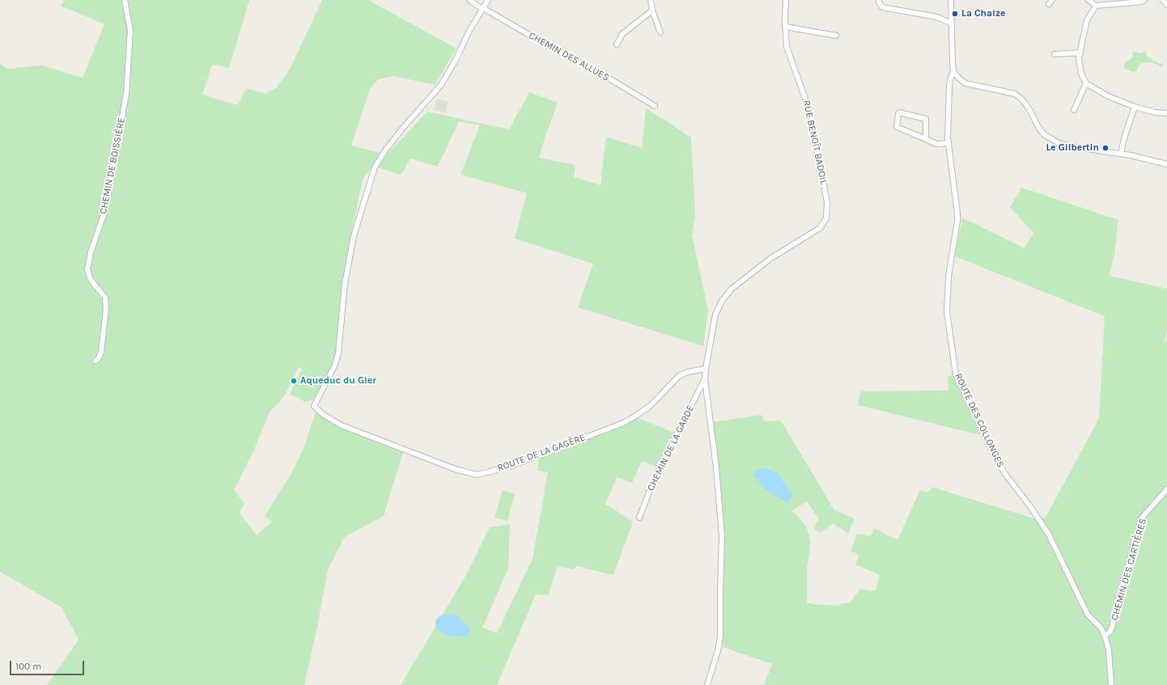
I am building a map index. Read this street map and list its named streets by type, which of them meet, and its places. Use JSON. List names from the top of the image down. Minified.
{"streets":{"street":["CHEMIN DES ALLUES","RUE BENOÎT BADOIL","CHEMIN DE BOISSIÈRE","ROUTE DES COLLONGES","CHEMIN DE LA GARDE","ROUTE DE LA GAGÈRE","CHEMIN DES CARTIÈRES"]},"crossings":[["CHEMIN DES ALLUES","ROUTE DE LA GAGÈRE"],["RUE BENOÎT BADOIL","ROUTE DE LA GAGÈRE"],["ROUTE DES COLLONGES","CHEMIN DES CARTIÈRES"]],"places":["La Chaize","Le Gilbertin","Aqueduc du Gier"],"scale_bar":"100 m"}
